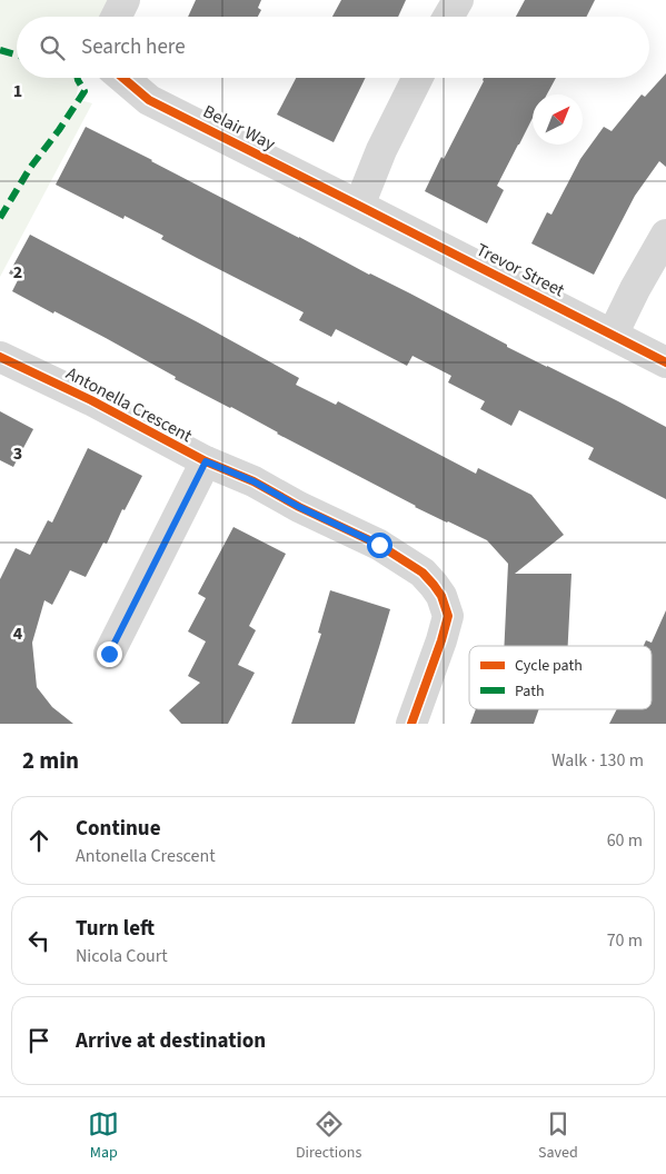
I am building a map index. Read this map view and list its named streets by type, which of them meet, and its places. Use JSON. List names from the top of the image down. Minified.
{"streets":{"street":["Belair Way","Trevor Street","Antonella Crescent"]},"crossings":[["Belair Way","Trevor Street"]],"legend":["Cycle path","Path"],"north":"top right","page":{"search":"Search here","heading":["2 min","Walk · 130 m"],"list":[["Continue","Antonella Crescent","60 m"],["Turn left","Nicola Court","70 m"],"Arrive at destination"],"nav":["Map","Directions","Saved"]},"grid":{"rows":["1","2","3","4"]}}
